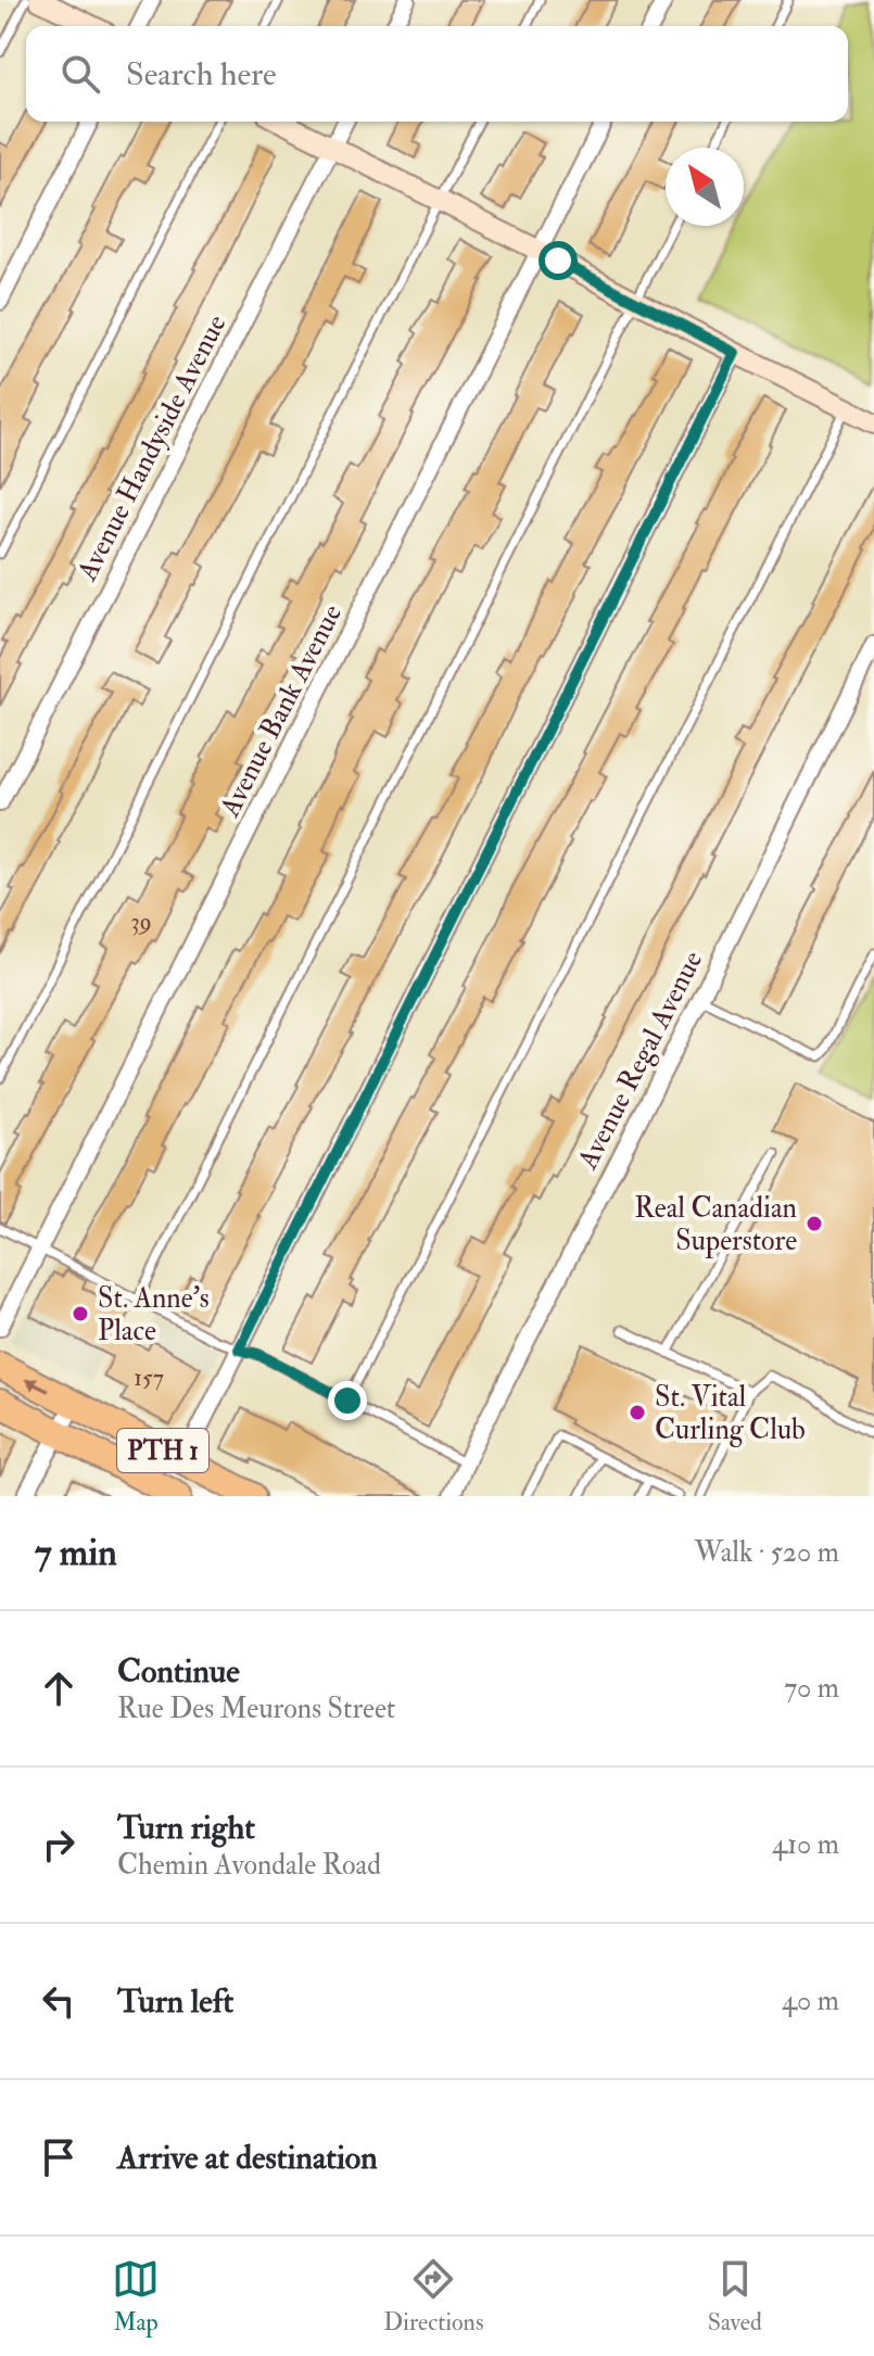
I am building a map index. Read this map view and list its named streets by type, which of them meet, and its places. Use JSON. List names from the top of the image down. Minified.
{"streets":{"highway":["PTH 1"],"street":["Avenue Handyside Avenue","Avenue Bank Avenue","Avenue Regal Avenue"]},"places":["Real Canadian Superstore","St. Anne's Place","St. Vital Curling Club"],"house_numbers":["39","157"],"north":"top left","page":{"search":"Search here","heading":["7 min","Walk · 520 m"],"list":[["Continue","Rue Des Meurons Street","70 m"],["Turn right","Chemin Avondale Road","410 m"],["Turn left","40 m"],"Arrive at destination"],"nav":["Map","Directions","Saved"]}}
